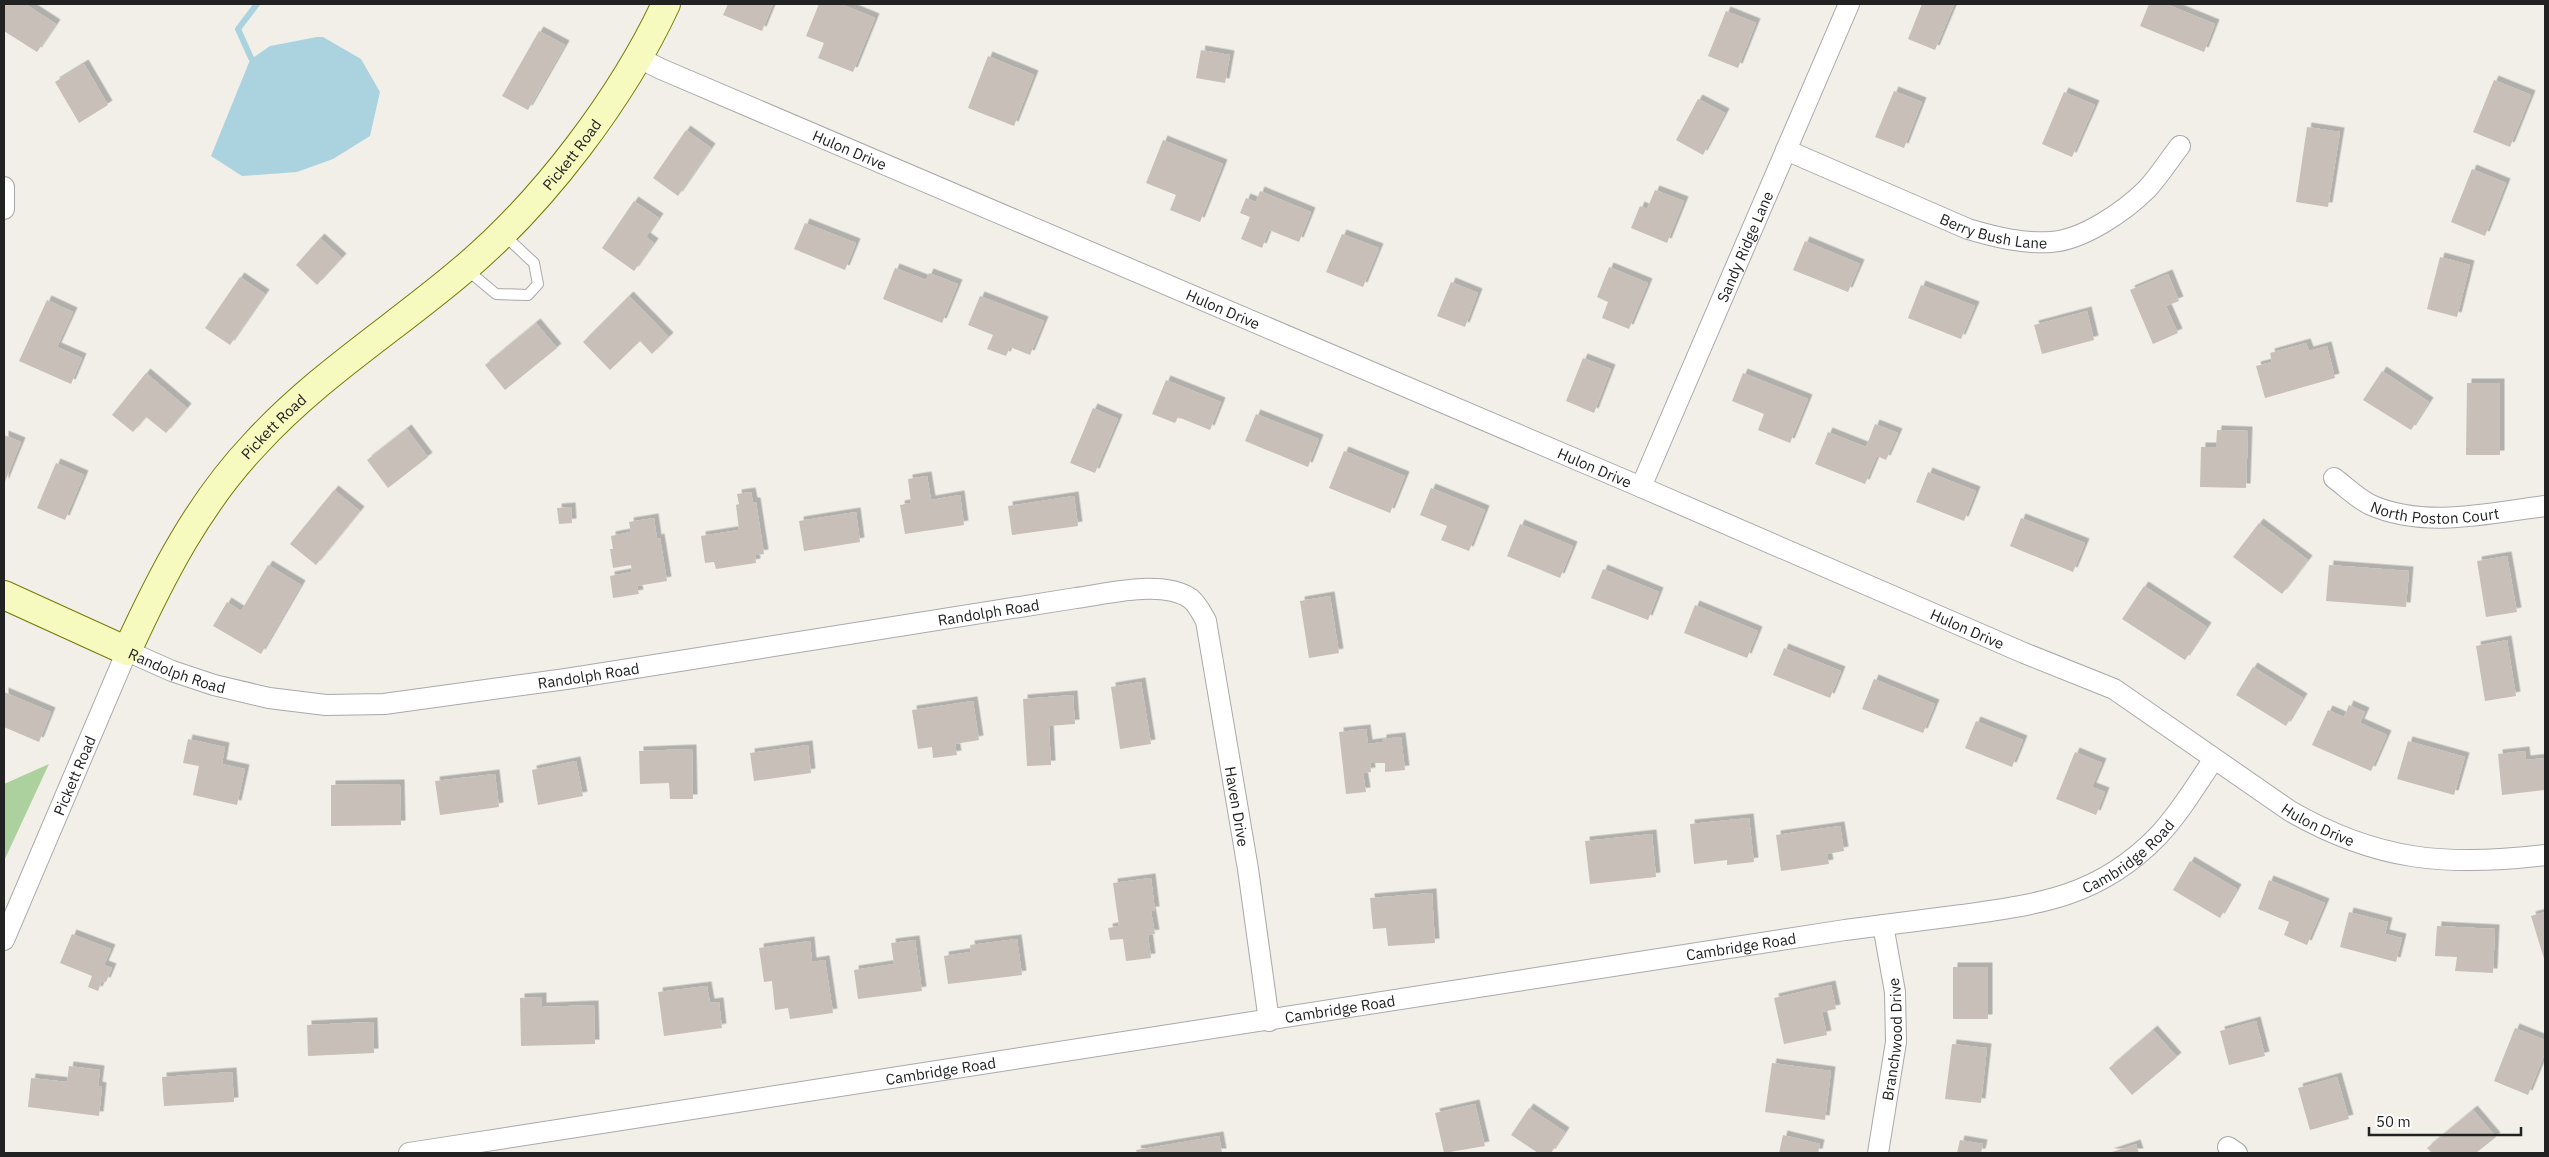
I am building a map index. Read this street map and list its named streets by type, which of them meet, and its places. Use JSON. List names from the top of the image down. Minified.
{"streets":{"street":["Hulon Drive","Pickett Road","Berry Bush Lane","Sandy Ridge Lane","North Poston Court","Randolph Road","Haven Drive","Cambridge Road","Branchwood Drive"]},"crossings":[["Hulon Drive","Pickett Road"],["Hulon Drive","Sandy Ridge Lane"],["Hulon Drive","Cambridge Road"],["Pickett Road","Randolph Road"],["Berry Bush Lane","Sandy Ridge Lane"],["Randolph Road","Haven Drive"],["Haven Drive","Cambridge Road"],["Cambridge Road","Branchwood Drive"]],"scale_bar":"50 m"}
